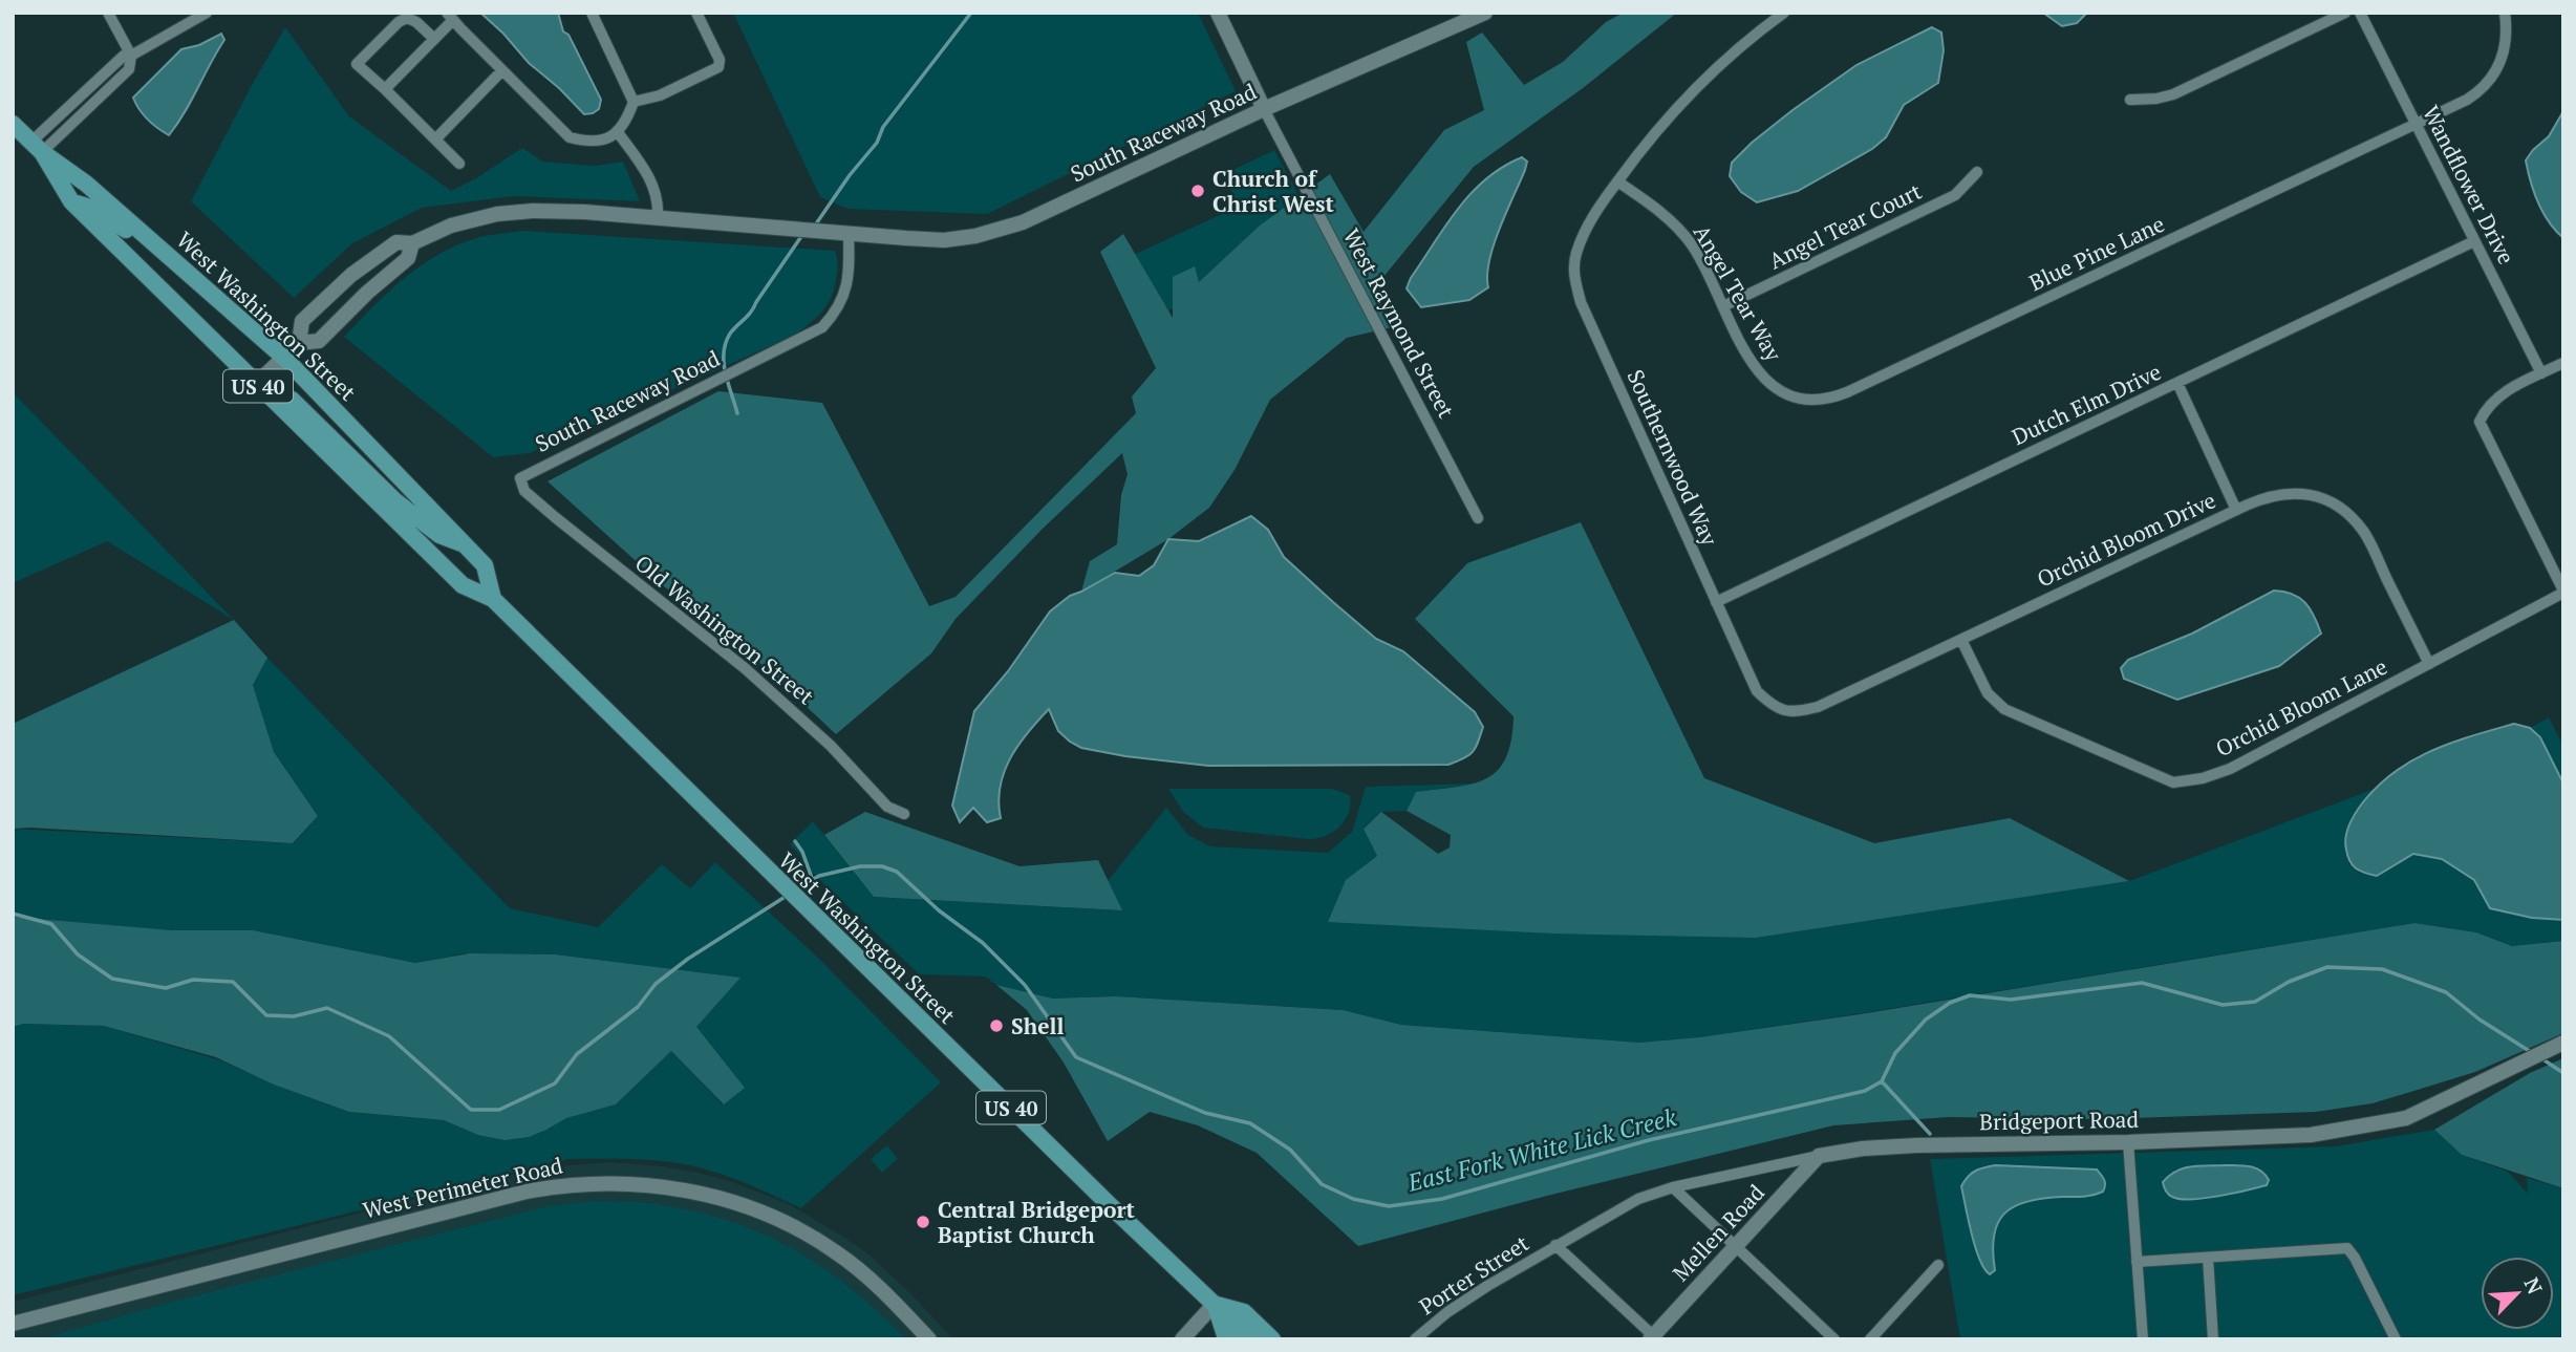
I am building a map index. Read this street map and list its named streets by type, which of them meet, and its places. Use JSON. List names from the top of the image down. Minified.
{"streets":{"main road":["West Washington Street","US 40"],"street":["South Raceway Road","Wandflower Drive","Angel Tear Court","Blue Pine Lane","Angel Tear Way","West Raymond Street","Dutch Elm Drive","Southernwood Way","Orchid Bloom Drive","Old Washington Street","Orchid Bloom Lane","Bridgeport Road","West Perimeter Road","Mellen Road","Porter Street"]},"crossings":[["South Raceway Road","West Washington Street"],["South Raceway Road","West Raymond Street"],["South Raceway Road","Old Washington Street"],["Wandflower Drive","Blue Pine Lane"],["Wandflower Drive","Dutch Elm Drive"],["Angel Tear Court","Angel Tear Way"],["Blue Pine Lane","Angel Tear Way"],["Angel Tear Way","Southernwood Way"],["Dutch Elm Drive","Southernwood Way"],["Southernwood Way","Orchid Bloom Drive"],["Orchid Bloom Drive","Orchid Bloom Lane"],["Bridgeport Road","Mellen Road"],["Bridgeport Road","Porter Street"]],"water":["East Fork White Lick Creek"],"places":["Church of Christ West","Shell","Central Bridgeport Baptist Church"],"north":"top right"}
